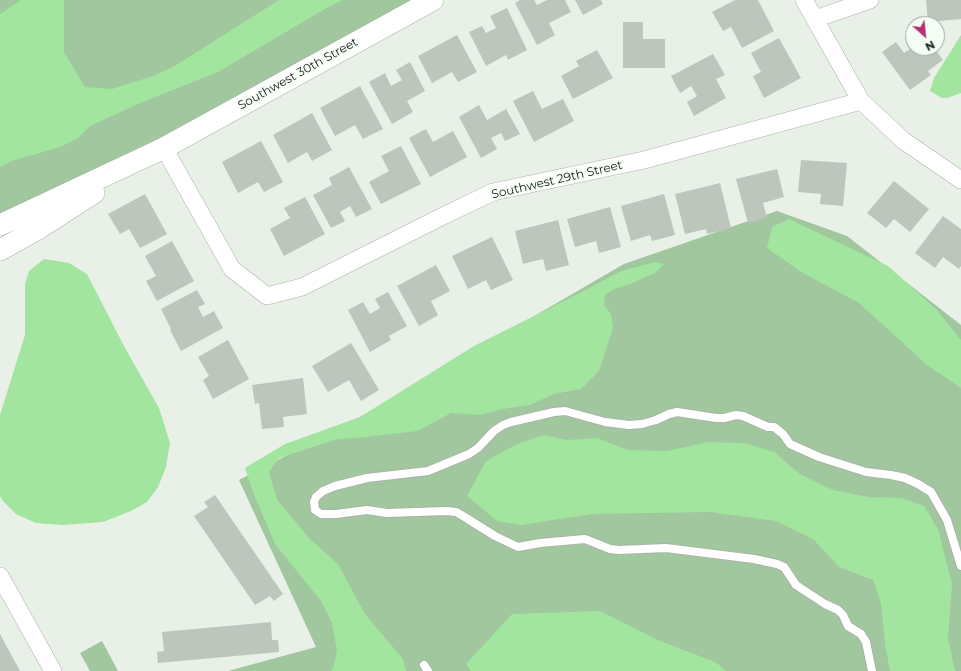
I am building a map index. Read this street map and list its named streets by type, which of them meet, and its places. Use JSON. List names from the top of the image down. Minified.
{"streets":{"street":["Southwest 30th Street","Southwest 29th Street"]},"crossings":[["Southwest 30th Street","Southwest 29th Street"]],"north":"bottom right"}
